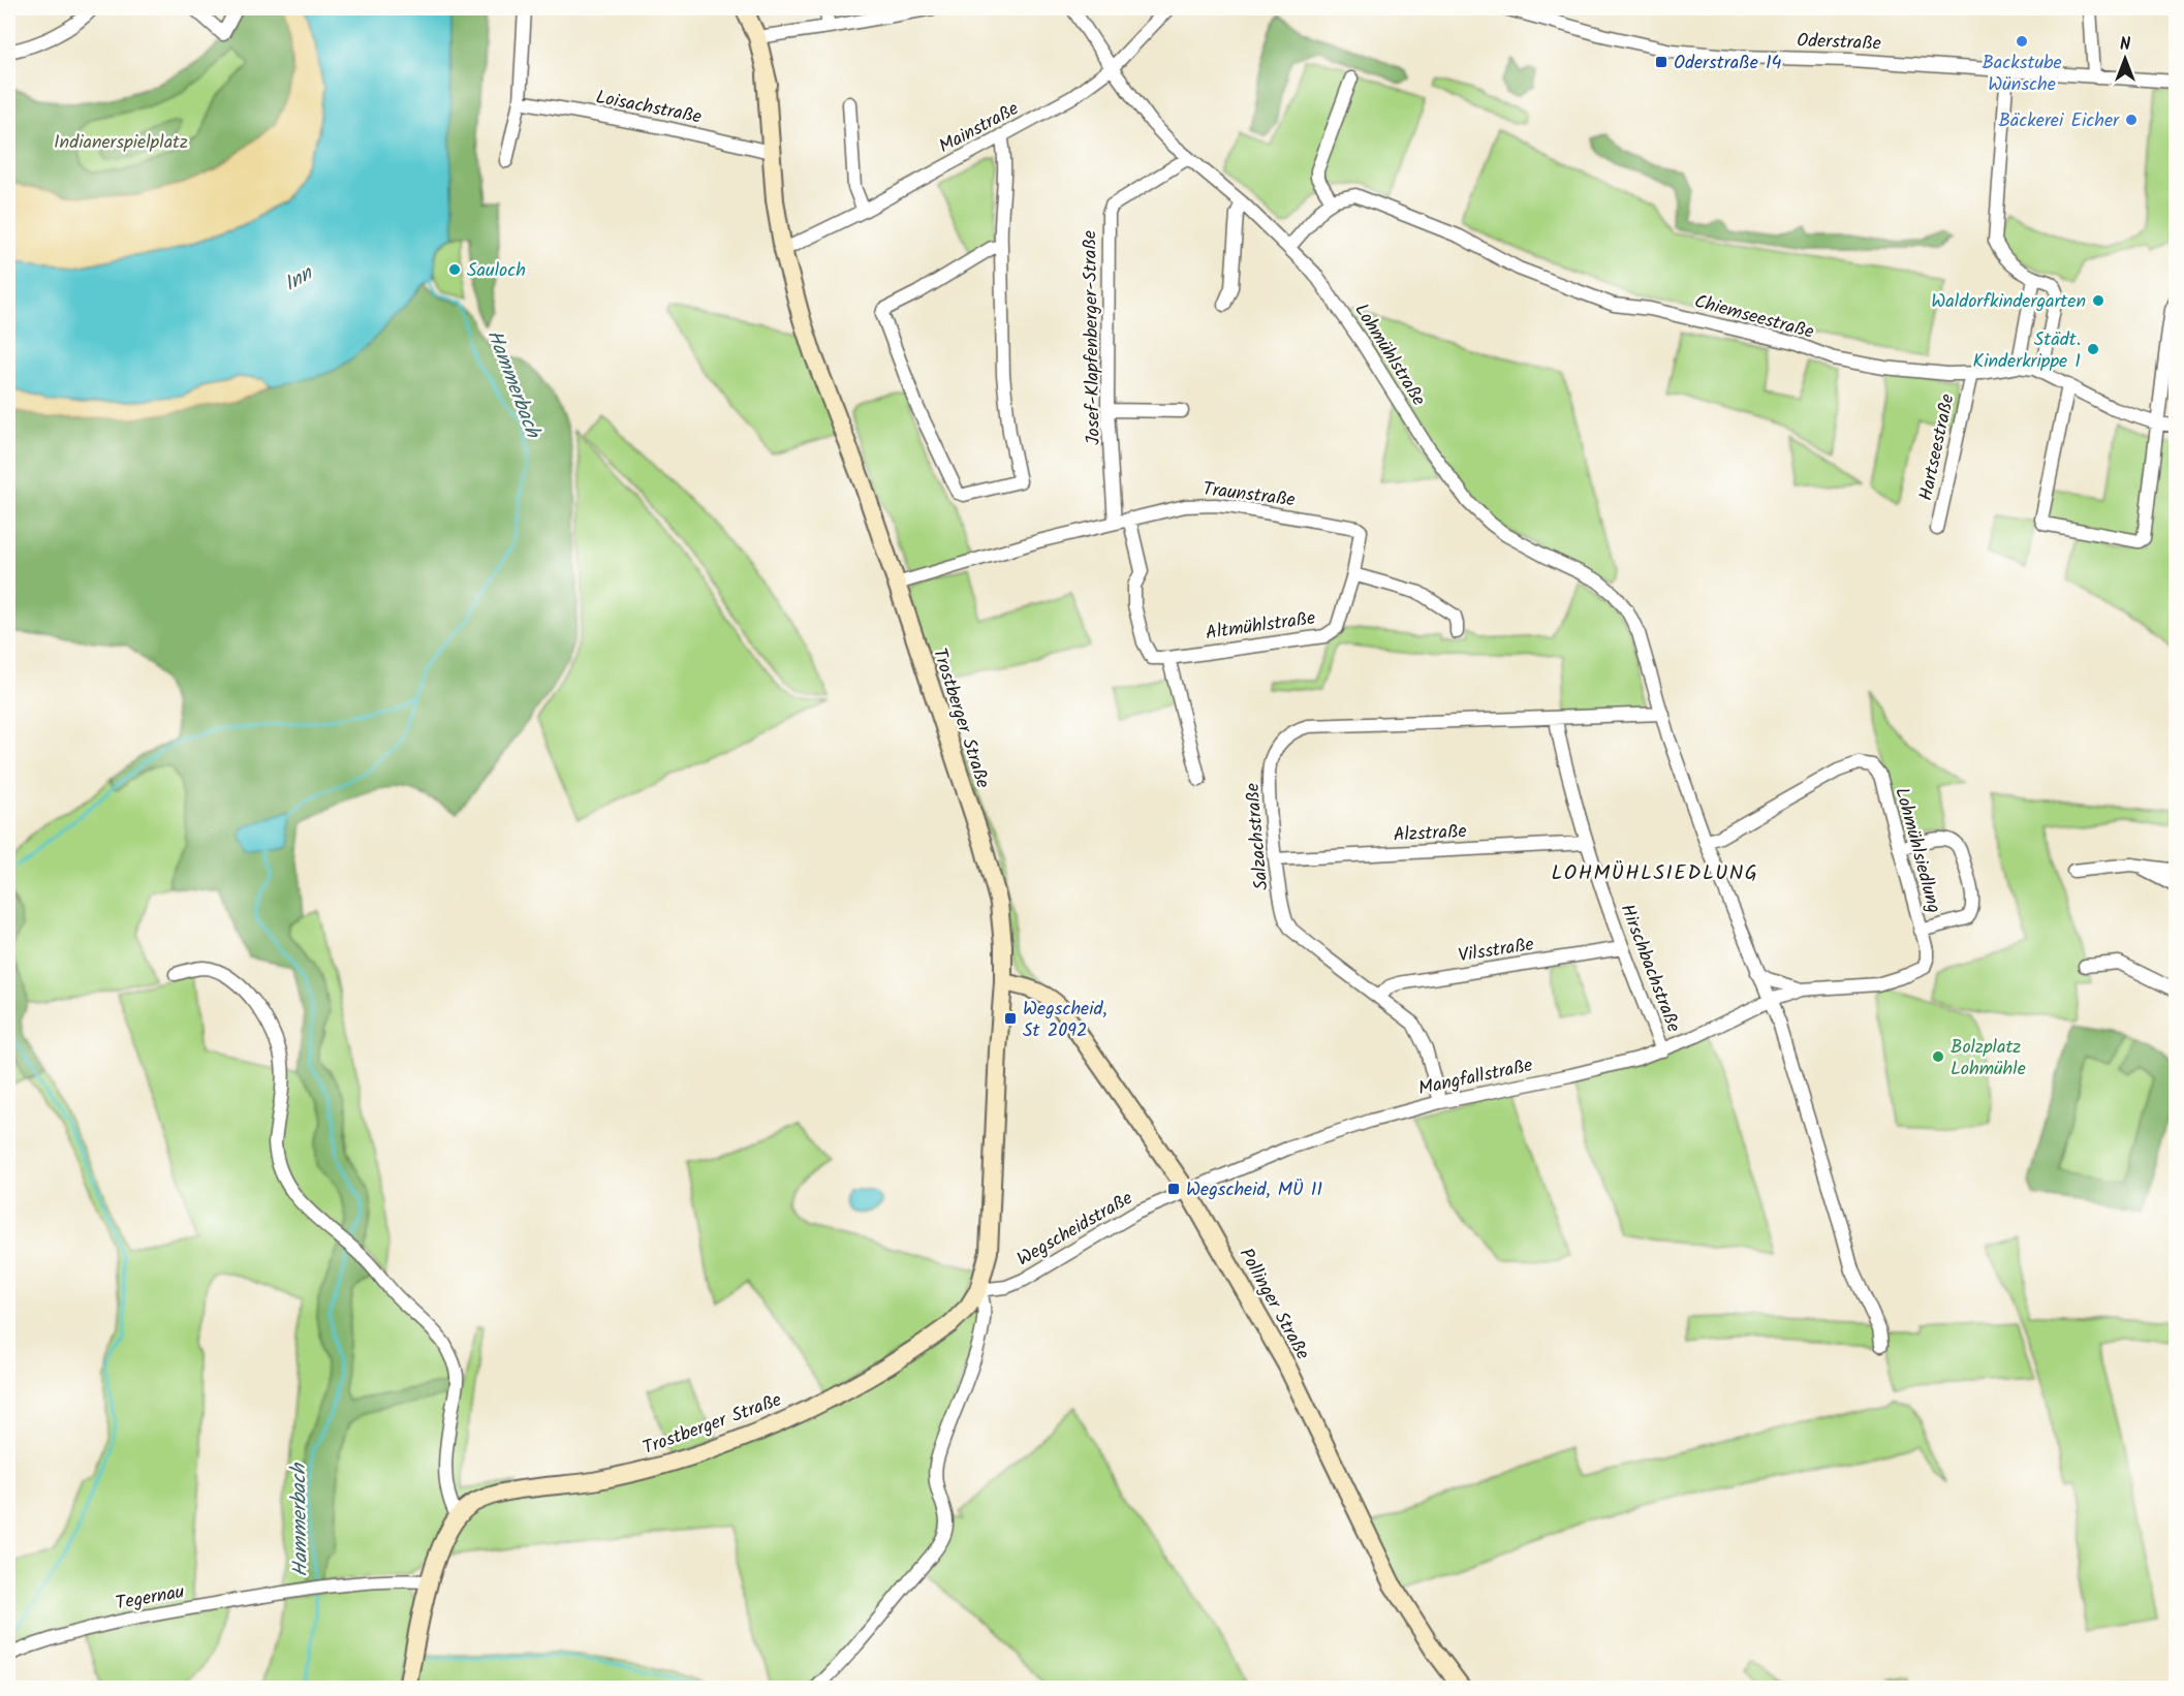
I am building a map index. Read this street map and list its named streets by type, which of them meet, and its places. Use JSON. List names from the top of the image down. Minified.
{"streets":{"main road":["Trostberger Straße","Pollinger Straße"],"street":["Oderstraße","Loisachstraße","Mainstraße","Chiemseestraße","Josef-Klapfenberger-Straße","Lohmühlstraße","Hartseestraße","Traunstraße","Altmühlstraße","Alzstraße","Salzachstraße","Lohmühlsiedlung","Vilsstraße","Hirschbachstraße","Mangfallstraße","Wegscheidstraße","Tegernau"]},"crossings":[["Loisachstraße","Trostberger Straße"],["Mainstraße","Lohmühlstraße"],["Mainstraße","Trostberger Straße"],["Chiemseestraße","Hartseestraße"],["Josef-Klapfenberger-Straße","Lohmühlstraße"],["Josef-Klapfenberger-Straße","Traunstraße"],["Lohmühlstraße","Salzachstraße"],["Traunstraße","Altmühlstraße"],["Traunstraße","Trostberger Straße"],["Trostberger Straße","Wegscheidstraße"],["Trostberger Straße","Pollinger Straße"],["Trostberger Straße","Tegernau"],["Alzstraße","Salzachstraße"],["Alzstraße","Hirschbachstraße"],["Salzachstraße","Vilsstraße"],["Salzachstraße","Hirschbachstraße"],["Salzachstraße","Mangfallstraße"],["Lohmühlsiedlung","Mangfallstraße"],["Vilsstraße","Hirschbachstraße"],["Hirschbachstraße","Mangfallstraße"],["Mangfallstraße","Wegscheidstraße"],["Mangfallstraße","Pollinger Straße"],["Wegscheidstraße","Pollinger Straße"]],"districts":["LOHMÜHLSIEDLUNG"],"water":["Inn","Hammerbach"],"parks":["Indianerspielplatz"],"places":{"other":["Backstube Wünsche","Bäckerei Eicher","Sauloch","Waldorfkindergarten","Städt. Kinderkrippe 1","Bolzplatz Lohmühle"],"transit":["Oderstraße 14","Wegscheid, St 2092","Wegscheid, MÜ 11"]},"north":"top"}
